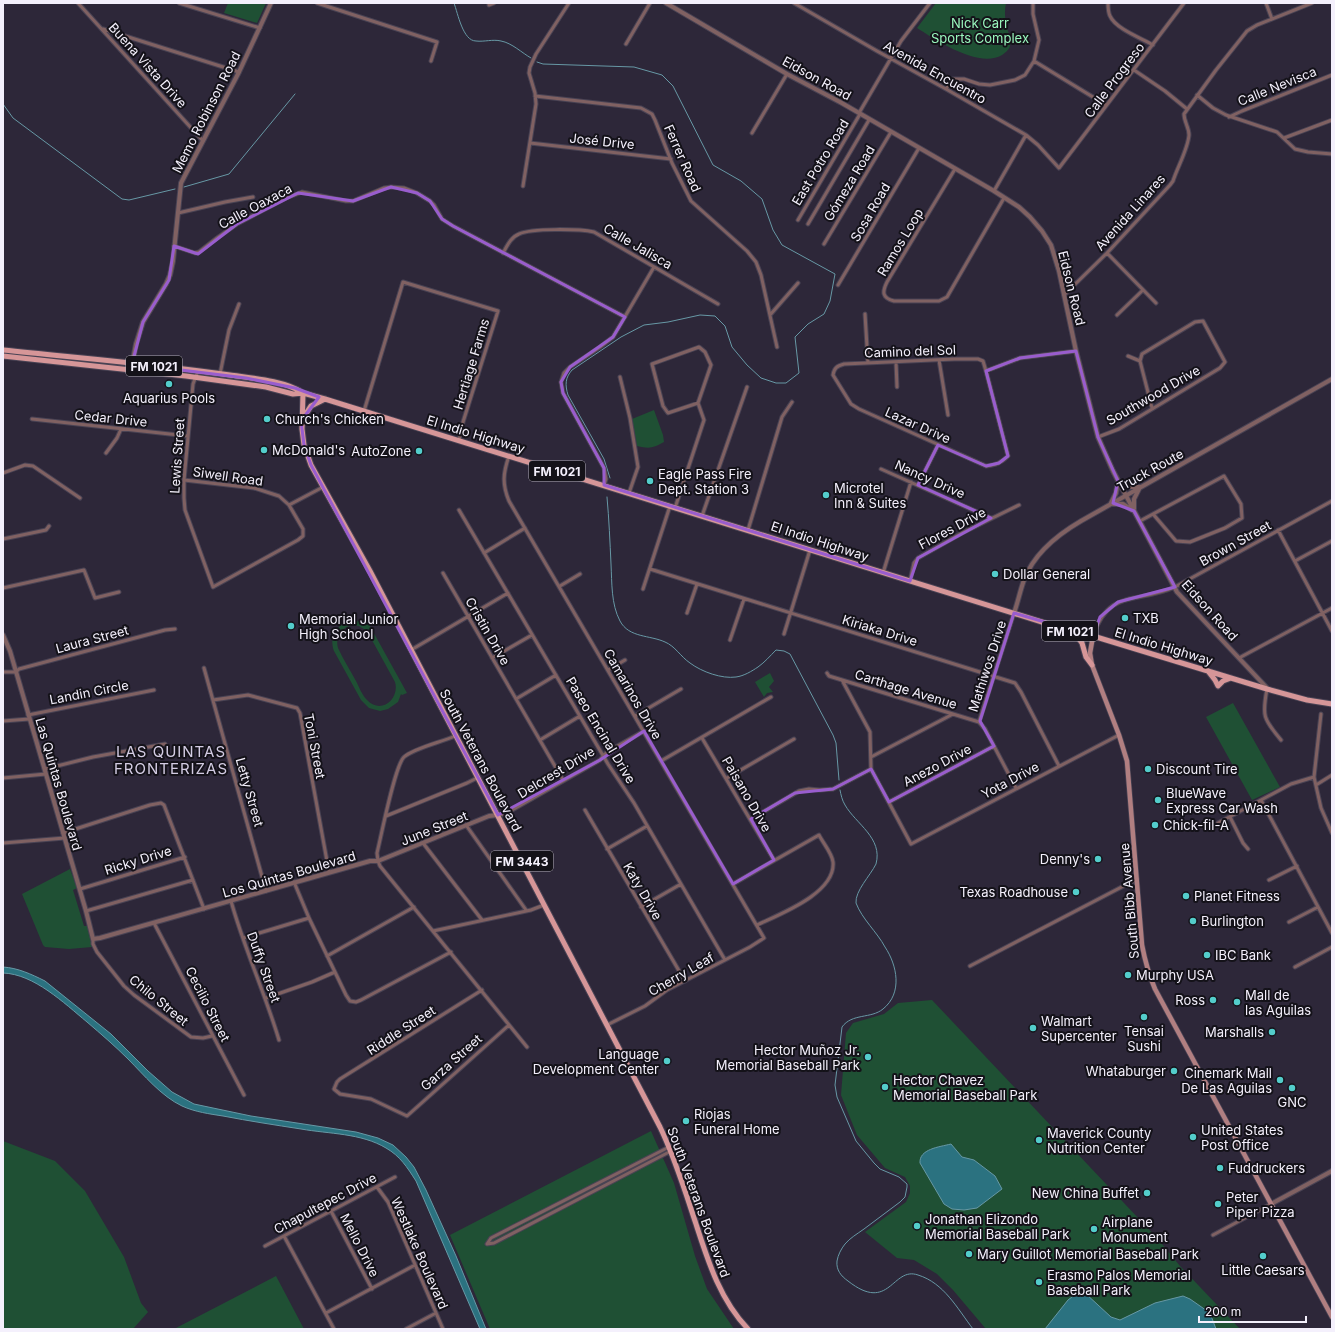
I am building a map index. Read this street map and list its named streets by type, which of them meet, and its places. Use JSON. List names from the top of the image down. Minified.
{"streets":{"main road":["FM 1021","El Indio Highway","South Veterans Boulevard","FM 3443","South Bibb Avenue"],"street":["Buena Vista Drive","Avenida Encuentro","Eidson Road","Calle Progreso","Calle Nevisca","Memo Robinson Road","José Drive","Ferrer Road","East Potro Road","Gómeza Road","Calle Oaxaca","Sosa Road","Avenida Linares","Ramos Loop","Calle Jalisca","Camino del Sol","Hertiage Farms","Southwood Drive","Cedar Drive","Lazar Drive","Lewis Street","Truck Route","Siwell Road","Nancy Drive","Flores Drive","Brown Street","Kiriaka Drive","Cristin Drive","Laura Street","Mathiwos Drive","Carthage Avenue","Landin Circle","Camarinos Drive","Paseo Encinal Drive","Toni Street","Anezo Drive","Delcrest Drive","Yota Drive","Las Quintas Boulevard","Letty Street","Paisano Drive","June Street","Ricky Drive","Los Quintas Boulevard","Katy Drive","Duffy Street","Cherry Leaf","Chilo Street","Cecilio Street","Riddle Street","Garza Street","Chapultepec Drive","Mello Drive","Westlake Boulevard"]},"crossings":[["Buena Vista Drive","Memo Robinson Road"],["Avenida Encuentro","Calle Progreso"],["Avenida Encuentro","East Potro Road"],["Eidson Road","East Potro Road"],["Eidson Road","Gómeza Road"],["Eidson Road","Sosa Road"],["Eidson Road","Avenida Linares"],["Eidson Road","Ramos Loop"],["Eidson Road","Southwood Drive"],["Eidson Road","El Indio Highway"],["Eidson Road","Truck Route"],["Eidson Road","Brown Street"],["Memo Robinson Road","Calle Oaxaca"],["Memo Robinson Road","El Indio Highway"],["José Drive","Ferrer Road"],["Calle Oaxaca","Calle Jalisca"],["Camino del Sol","Lazar Drive"],["Hertiage Farms","El Indio Highway"],["Cedar Drive","Lewis Street"],["El Indio Highway","Lewis Street"],["El Indio Highway","Truck Route"],["El Indio Highway","Flores Drive"],["El Indio Highway","Brown Street"],["El Indio Highway","Mathiwos Drive"],["El Indio Highway","Camarinos Drive"],["El Indio Highway","South Veterans Boulevard"],["El Indio Highway","South Bibb Avenue"],["Lewis Street","Siwell Road"],["Truck Route","Mathiwos Drive"],["Nancy Drive","Flores Drive"],["Brown Street","South Bibb Avenue"],["Kiriaka Drive","Mathiwos Drive"],["Kiriaka Drive","Yota Drive"],["Cristin Drive","Delcrest Drive"],["Laura Street","Las Quintas Boulevard"],["Mathiwos Drive","Carthage Avenue"],["Mathiwos Drive","Anezo Drive"],["Mathiwos Drive","Yota Drive"],["Landin Circle","Las Quintas Boulevard"],["Camarinos Drive","Delcrest Drive"],["Camarinos Drive","Cherry Leaf"],["Paseo Encinal Drive","Delcrest Drive"],["Paseo Encinal Drive","Cherry Leaf"],["Toni Street","Letty Street"],["Toni Street","Los Quintas Boulevard"],["South Veterans Boulevard","Delcrest Drive"],["South Veterans Boulevard","June Street"],["South Veterans Boulevard","Cherry Leaf"],["Anezo Drive","Yota Drive"],["Delcrest Drive","June Street"],["Yota Drive","South Bibb Avenue"],["Las Quintas Boulevard","Ricky Drive"],["Las Quintas Boulevard","Los Quintas Boulevard"],["Las Quintas Boulevard","Chilo Street"],["Letty Street","Los Quintas Boulevard"],["June Street","Los Quintas Boulevard"],["Los Quintas Boulevard","Duffy Street"],["Los Quintas Boulevard","Chilo Street"],["Los Quintas Boulevard","Cecilio Street"],["Katy Drive","Cherry Leaf"],["Chilo Street","Cecilio Street"],["Riddle Street","Garza Street"],["Chapultepec Drive","Mello Drive"],["Chapultepec Drive","Westlake Boulevard"]],"districts":["LAS QUINTAS FRONTERIZAS"],"parks":["Nick Carr Sports Complex"],"places":["Aquarius Pools","Church's Chicken","McDonald's","AutoZone","Eagle Pass Fire Dept. Station 3","Microtel Inn & Suites","Dollar General","TXB","Memorial Junior High School","Discount Tire","BlueWave Express Car Wash","Chick-fil-A","Denny's","Texas Roadhouse","Planet Fitness","Burlington","IBC Bank","Murphy USA","Ross","Mall de las Aguilas","Tensai Sushi","Walmart Supercenter","Marshalls","Hector Muñoz Jr. Memorial Baseball Park","Language Development Center","Whataburger","Cinemark Mall De Las Aguilas","Hector Chavez Memorial Baseball Park","GNC","Riojas Funeral Home","United States Post Office","Maverick County Nutrition Center","Fuddruckers","New China Buffet","Peter Piper Pizza","Jonathan Elizondo Memorial Baseball Park","Airplane Monument","Mary Guillot Memorial Baseball Park","Little Caesars","Erasmo Palos Memorial Baseball Park"],"scale_bar":"200 m"}
